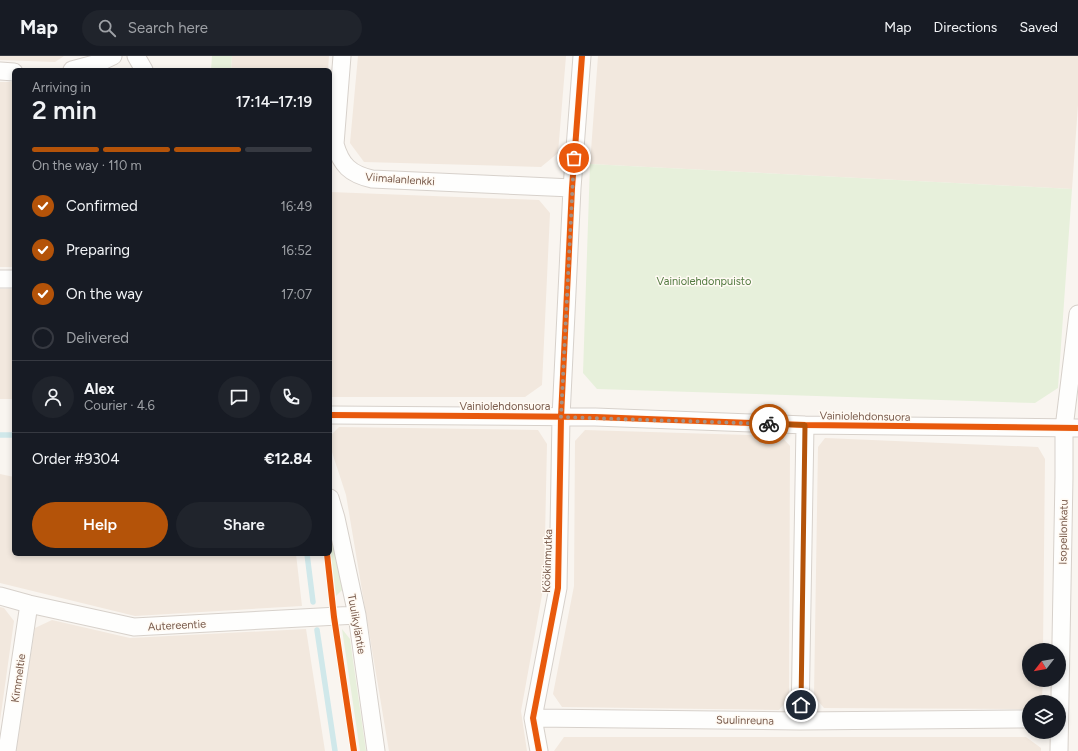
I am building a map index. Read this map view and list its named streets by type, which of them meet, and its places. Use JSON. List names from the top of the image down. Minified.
{"streets":{"street":["Viimalanlenkki","Vainiolehdonsuora","Isopellonkatu","Köökinmutka","Tuulikyläntie","Autereentie","Kimmeltie","Suulinreuna"]},"crossings":[["Vainiolehdonsuora","Isopellonkatu"],["Vainiolehdonsuora","Köökinmutka"],["Köökinmutka","Suulinreuna"],["Tuulikyläntie","Autereentie"],["Autereentie","Kimmeltie"]],"parks":["Vainiolehdonpuisto"],"north":"bottom left","page":{"header":"Map","search":"Search here","nav":["Map","Directions","Saved"],"heading":["2 min","Arriving in","17:14–17:19"],"panel":["Alex","Courier · 4.6","Order #9304","€12.84"],"bar":"On the way · 110 m","list":[["Confirmed","16:49"],["Preparing","16:52"],["On the way","17:07"],"Delivered"],"buttons":["Help","Share"]}}
